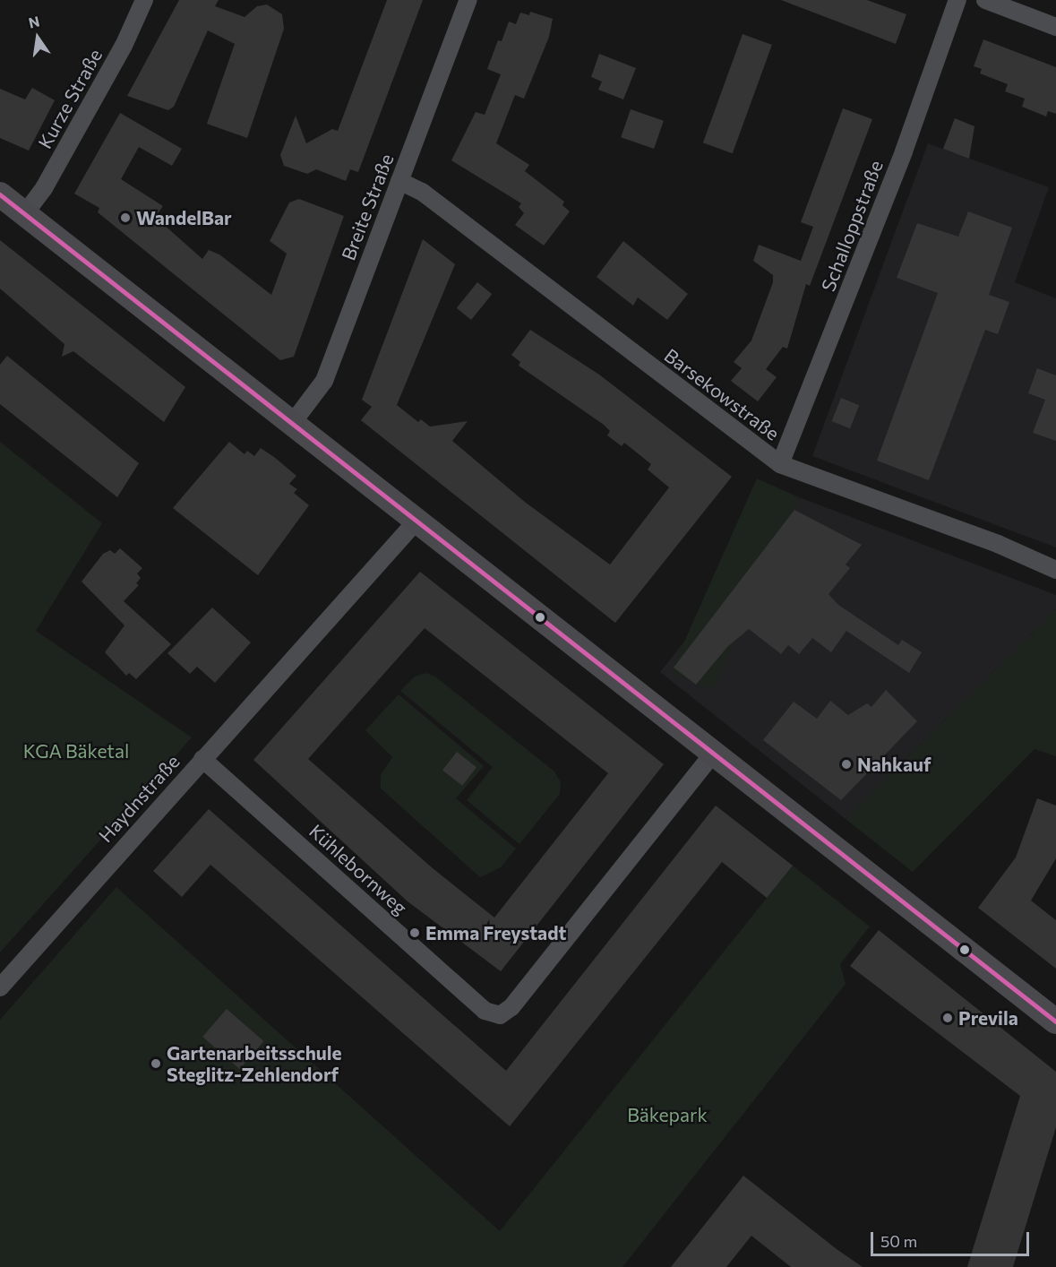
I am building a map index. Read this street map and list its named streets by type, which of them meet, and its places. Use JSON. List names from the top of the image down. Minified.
{"streets":{"street":["Kurze Straße","Breite Straße","Schalloppstraße","Barsekowstraße","Haydnstraße","Kühlebornweg"]},"crossings":[["Breite Straße","Barsekowstraße"],["Schalloppstraße","Barsekowstraße"],["Haydnstraße","Kühlebornweg"]],"parks":["KGA Bäketal","Bäkepark"],"places":["WandelBar","Nahkauf","Emma Freystadt","Previla","Gartenarbeitsschule Steglitz-Zehlendorf"],"scale_bar":"50 m","north":"top"}
